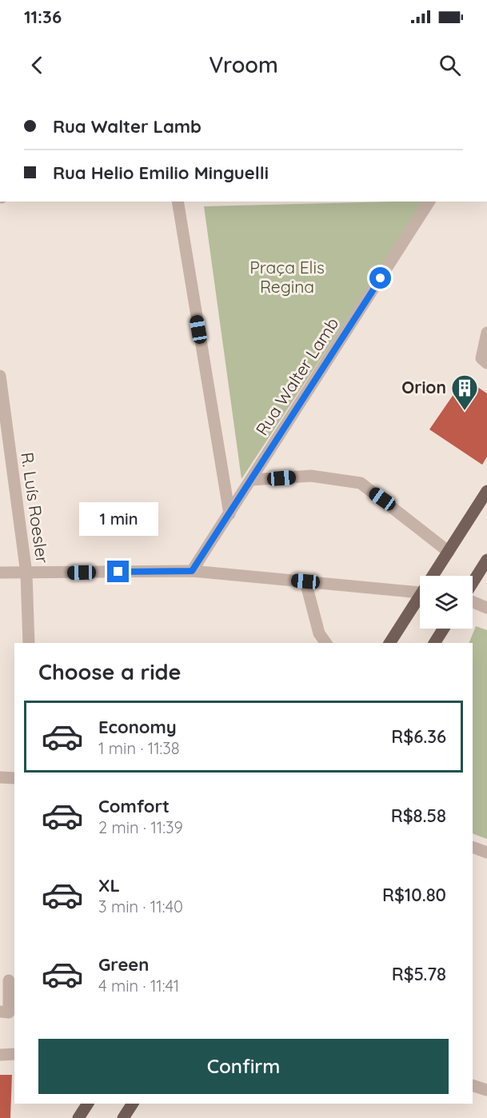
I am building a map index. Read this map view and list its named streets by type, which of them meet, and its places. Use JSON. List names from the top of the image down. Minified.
{"streets":{"street":["Rua Walter Lamb","R. Luís Roesler"]},"parks":["Praça Elis Regina"],"places":{"building":["Orion"]},"page":{"status":"11:36","header":"Vroom","banner":["Rua Walter Lamb","Rua Helio Emilio Minguelli"],"bubble":"1 min","heading":"Choose a ride","list":[{"name":"Economy","note":"1 min · 11:38","value":"R$6.36"},{"name":"Comfort","note":"2 min · 11:39","value":"R$8.58"},{"name":"XL","note":"3 min · 11:40","value":"R$10.80"},{"name":"Green","note":"4 min · 11:41","value":"R$5.78"}],"buttons":"Confirm"}}
